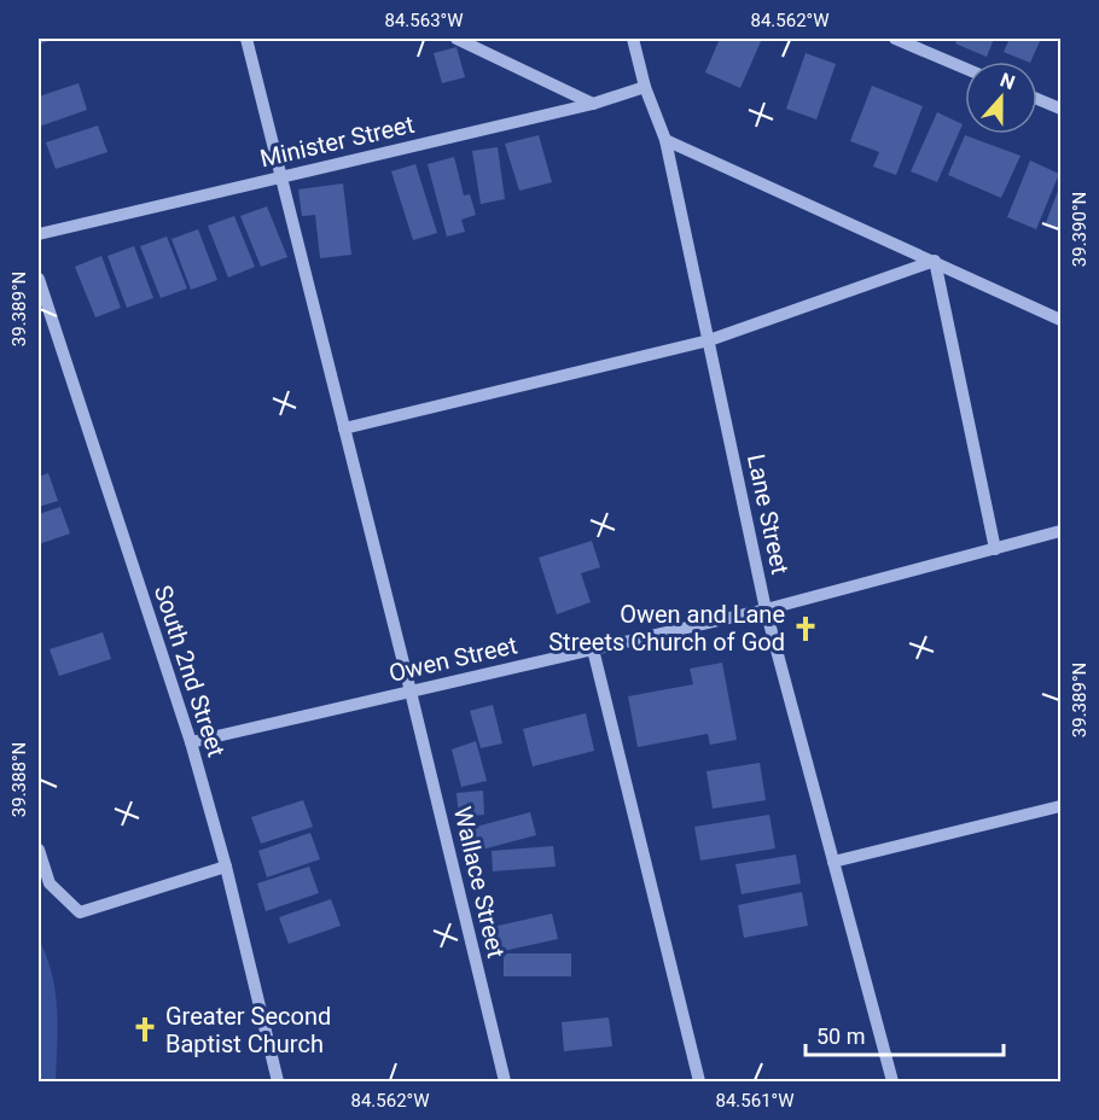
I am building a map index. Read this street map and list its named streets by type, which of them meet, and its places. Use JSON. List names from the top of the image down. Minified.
{"streets":{"street":["Minister Street","Lane Street","Owen Street","South 2nd Street","Wallace Street"]},"crossings":[["Minister Street","Lane Street"],["Minister Street","Wallace Street"],["Lane Street","Owen Street"],["Owen Street","South 2nd Street"],["Owen Street","Wallace Street"]],"places":{"church":["Owen and Lane Streets Church of God","Greater Second Baptist Church"]},"scale_bar":"50 m","north":"top","coordinates":["84.563°W","84.562°W","39.390°N","39.389°N","39.388°N","84.561°W"]}
